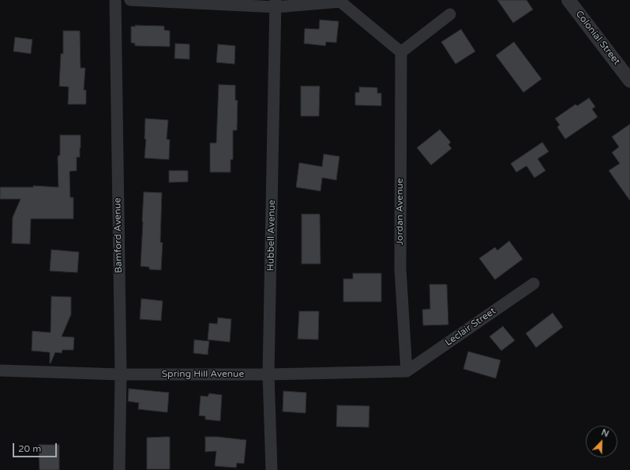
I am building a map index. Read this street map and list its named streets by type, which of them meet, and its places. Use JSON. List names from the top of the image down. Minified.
{"streets":{"street":["Colonial Street","Jordan Avenue","Bamford Avenue","Hubbell Avenue","Leclair Street","Spring Hill Avenue"]},"crossings":[["Jordan Avenue","Leclair Street"],["Jordan Avenue","Spring Hill Avenue"],["Bamford Avenue","Spring Hill Avenue"],["Hubbell Avenue","Spring Hill Avenue"],["Leclair Street","Spring Hill Avenue"]],"scale_bar":"20 m","north":"top right"}
